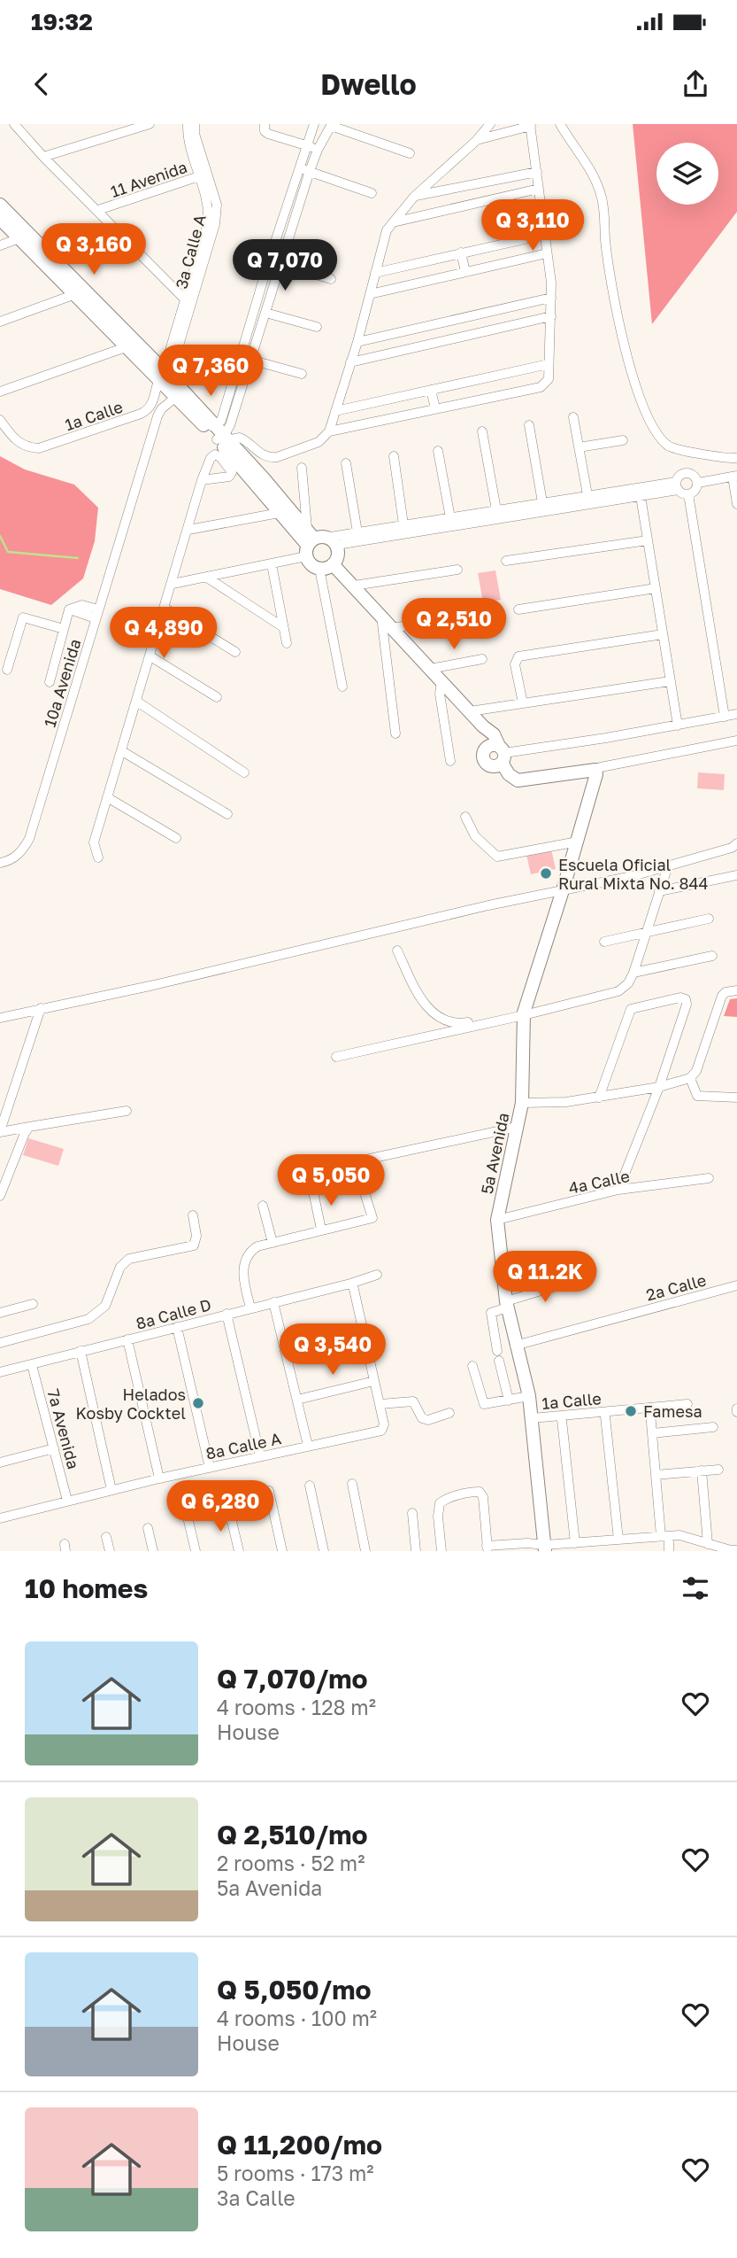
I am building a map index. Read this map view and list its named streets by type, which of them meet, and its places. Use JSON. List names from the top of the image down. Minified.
{"streets":{"street":["11 Avenida","3a Calle A","1a Calle","10a Avenida","5a Avenida","4a Calle","2a Calle","8a Calle D","7a Avenida","8a Calle A"]},"crossings":[["11 Avenida","3a Calle A"],["3a Calle A","1a Calle"],["1a Calle","5a Avenida"],["5a Avenida","4a Calle"],["5a Avenida","2a Calle"],["8a Calle D","7a Avenida"],["7a Avenida","8a Calle A"]],"places":["Escuela Oficial Rural Mixta No. 844","Helados Kosby Cocktel","Famesa"],"page":{"status":"19:32","header":"Dwello","price":["Q 3,110","Q 3,160","Q 7,070","Q 7,360","Q 2,510","Q 4,890","Q 5,050","Q 11.2K","Q 3,540","Q 6,280"],"heading":"10 homes","list":[{"name":"Q 7,070/mo","note":"4 rooms · 128 m² · House"},{"name":"Q 2,510/mo","note":"2 rooms · 52 m² · 5a Avenida"},{"name":"Q 5,050/mo","note":"4 rooms · 100 m² · House"},{"name":"Q 11,200/mo","note":"5 rooms · 173 m² · 3a Calle"}]}}
